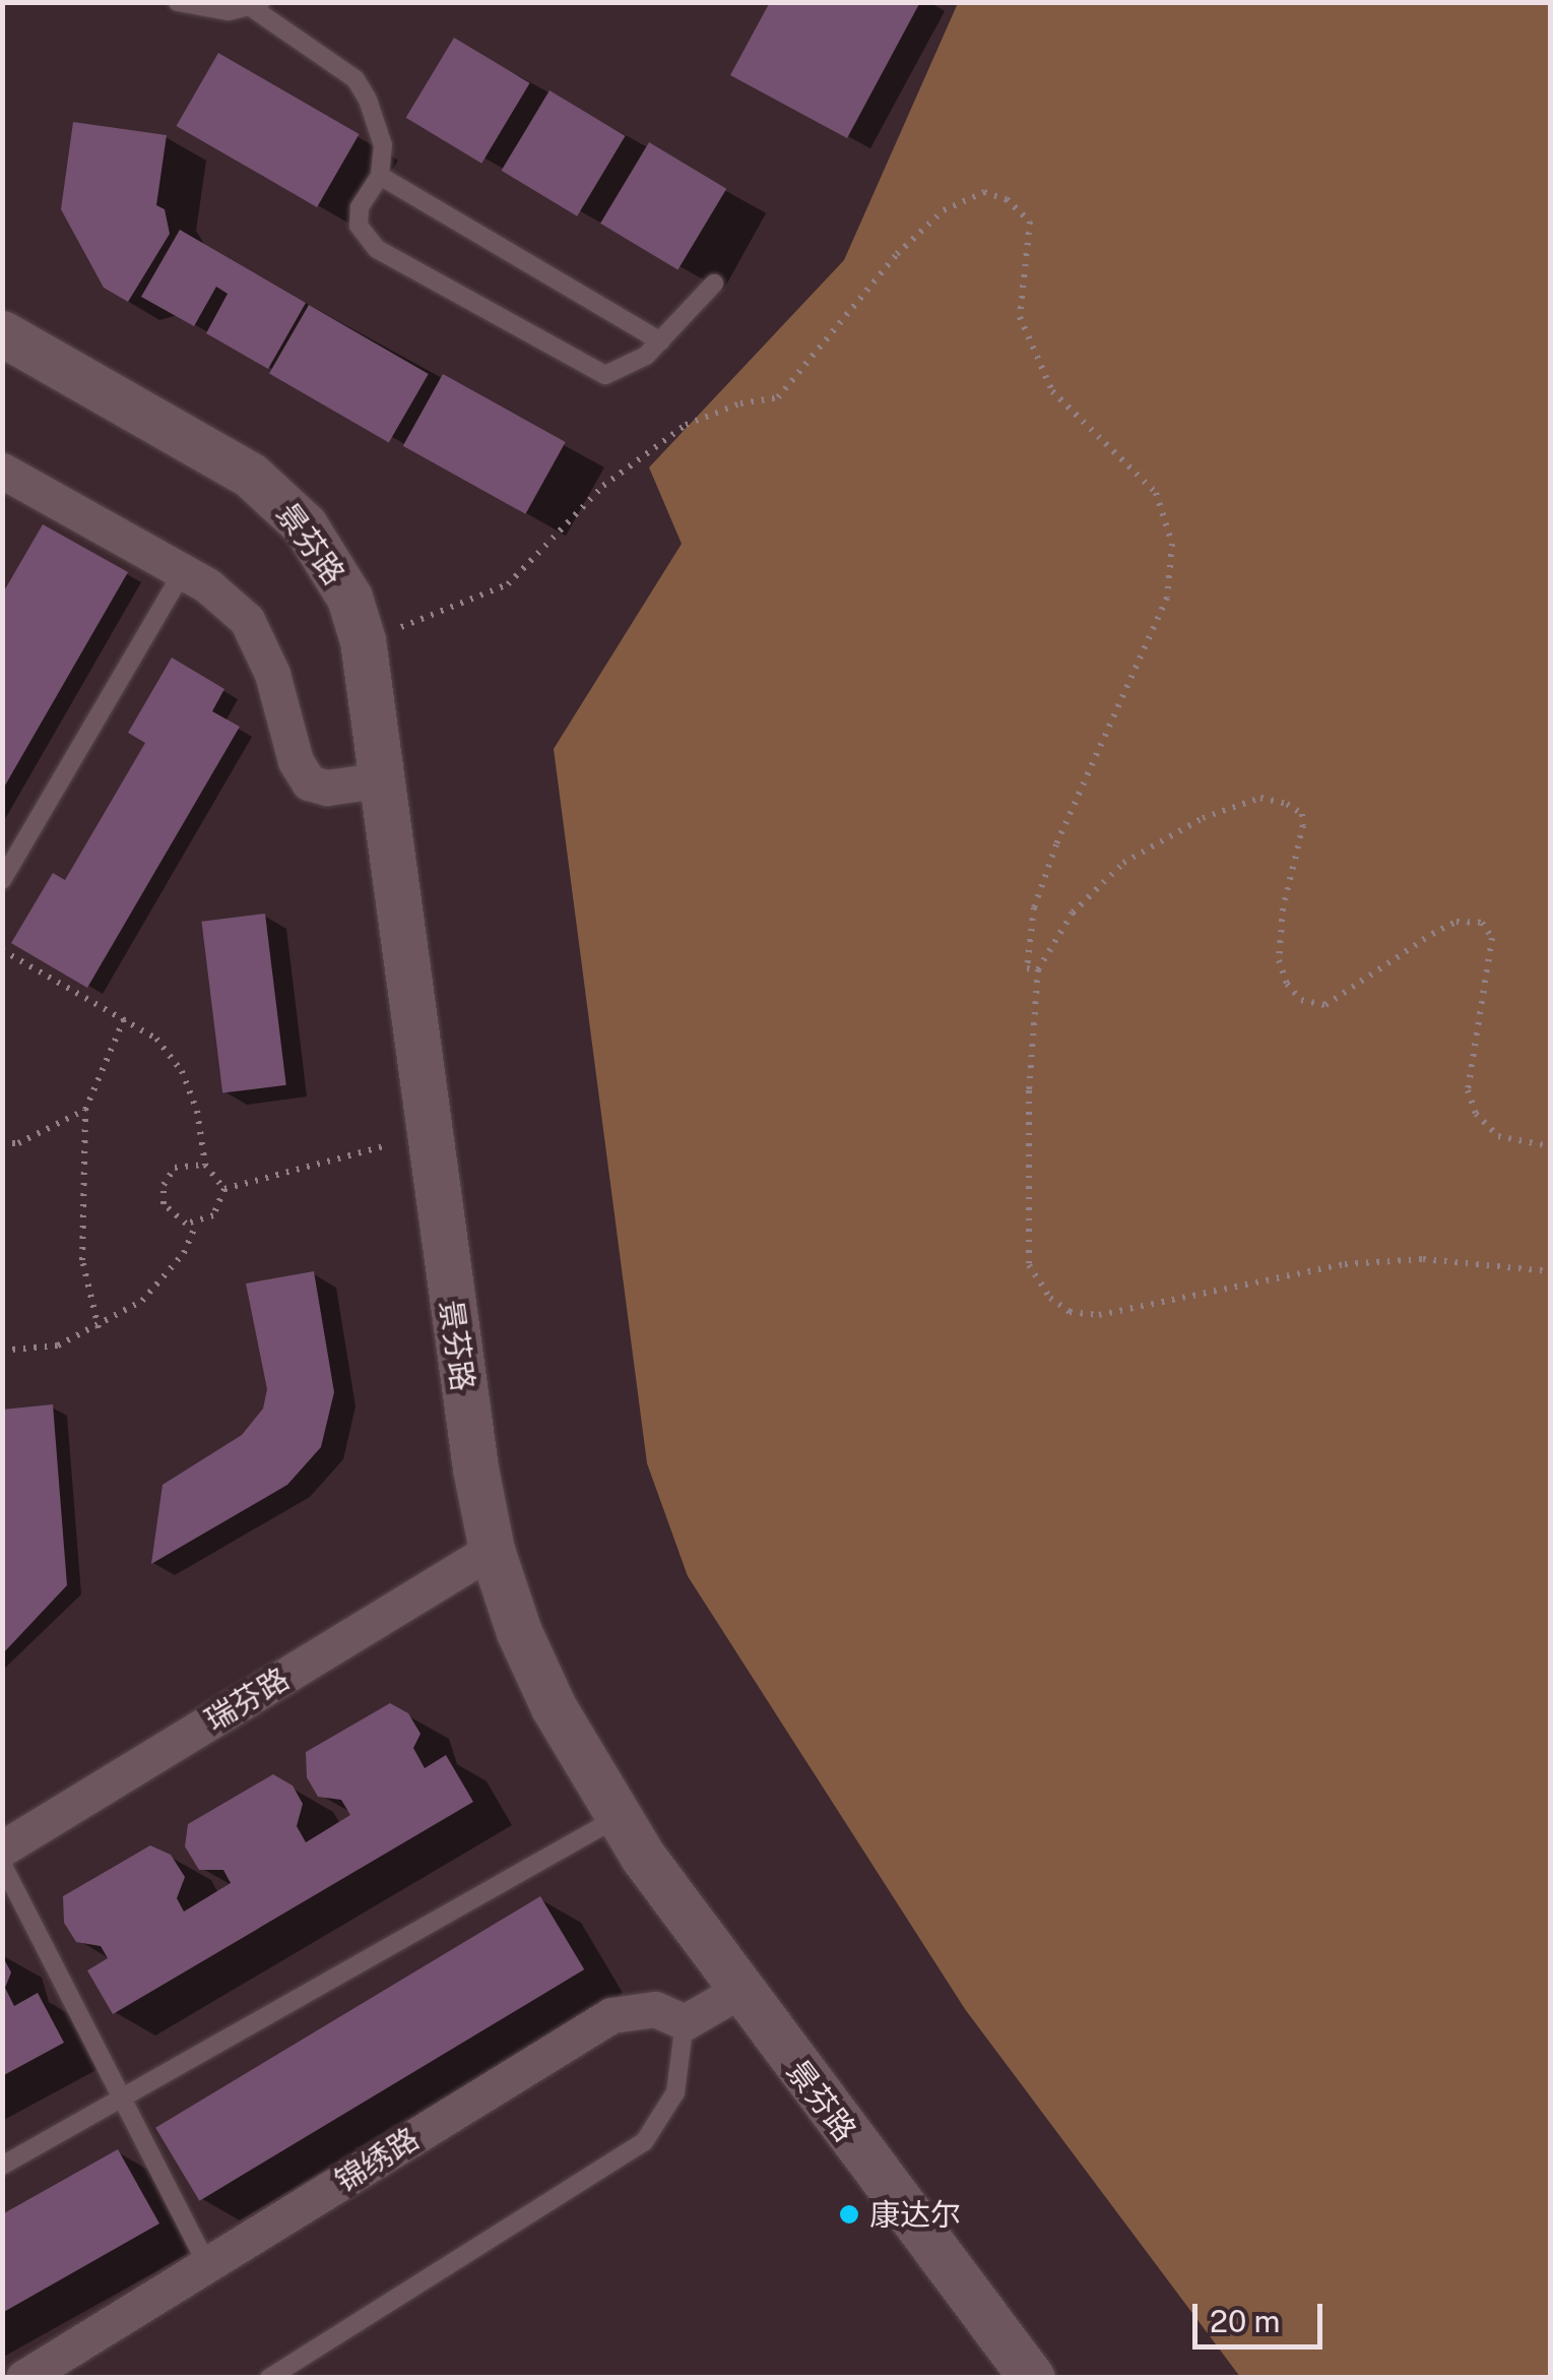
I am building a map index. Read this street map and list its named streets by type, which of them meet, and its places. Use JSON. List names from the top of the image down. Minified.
{"streets":{"street":["景芬路","瑞芬路","锦绣路"]},"crossings":[["景芬路","瑞芬路"]],"places":["康达尔"],"scale_bar":"20 m"}
